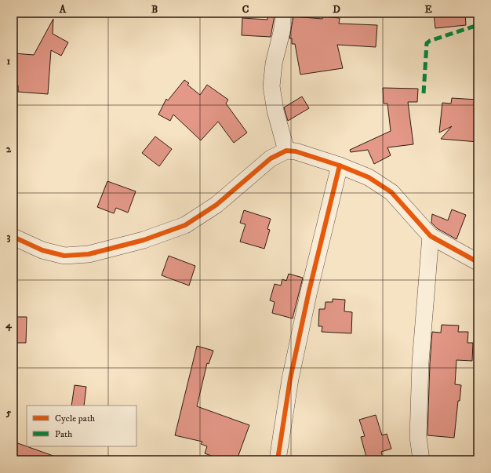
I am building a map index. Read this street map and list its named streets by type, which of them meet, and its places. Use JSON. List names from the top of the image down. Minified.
{"legend":["Cycle path","Path"],"grid":{"columns":["A","B","C","D","E"],"rows":["1","2","3","4","5"]}}
